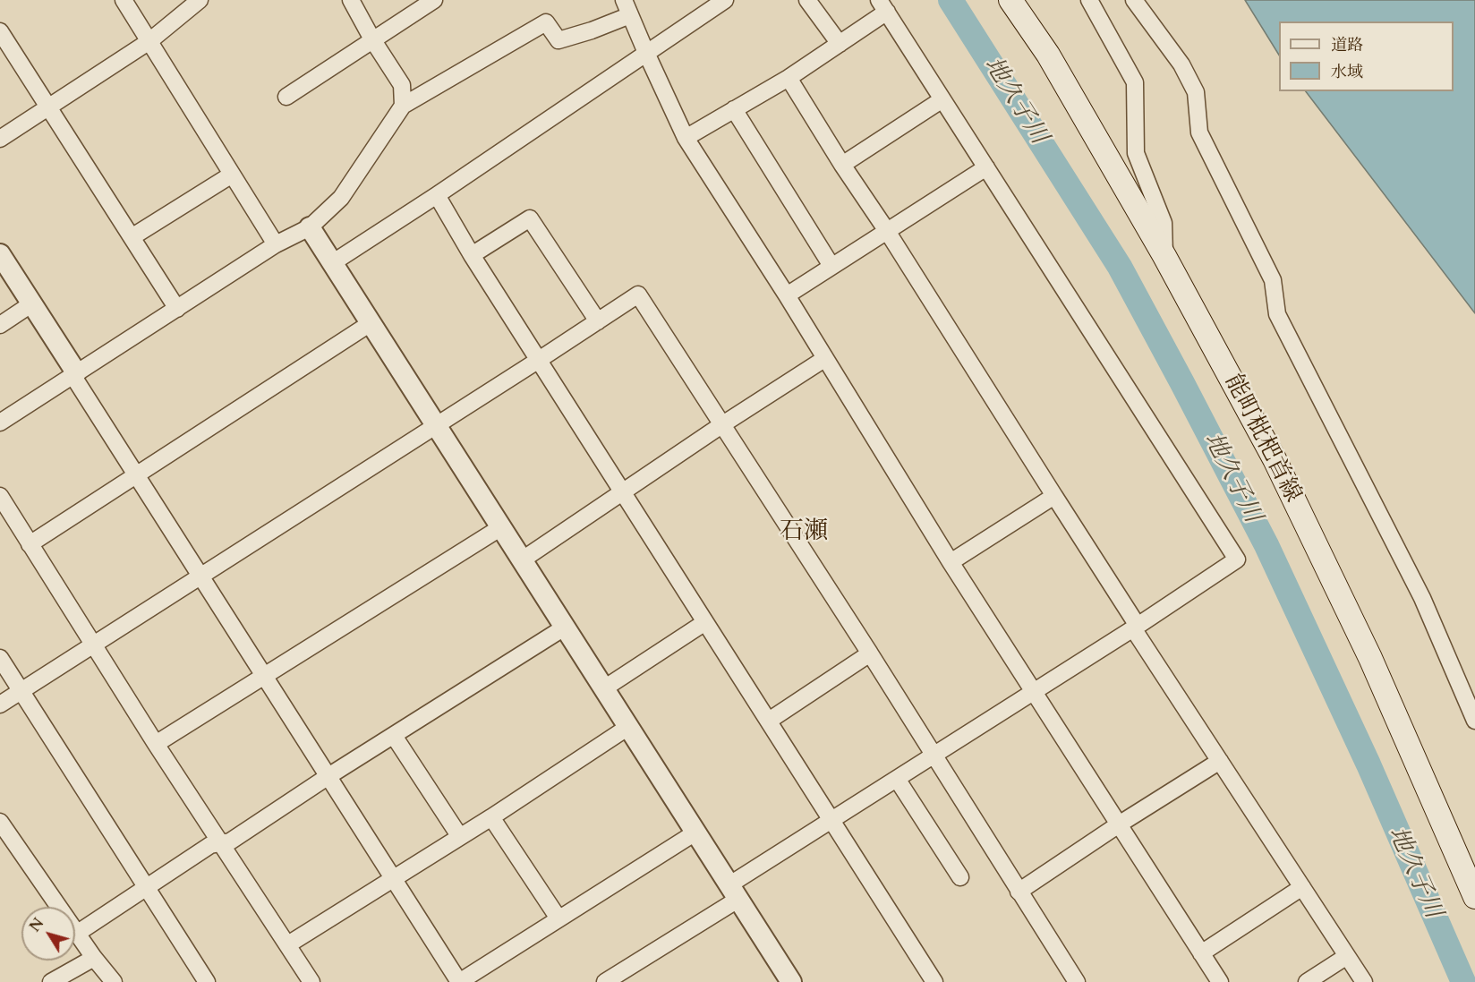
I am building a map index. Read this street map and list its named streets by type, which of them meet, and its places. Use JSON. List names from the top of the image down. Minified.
{"streets":{"main road":["能町枇杷首線"]},"districts":["石瀬"],"water":["地久子川"],"legend":["道路","水域"],"north":"top left"}
